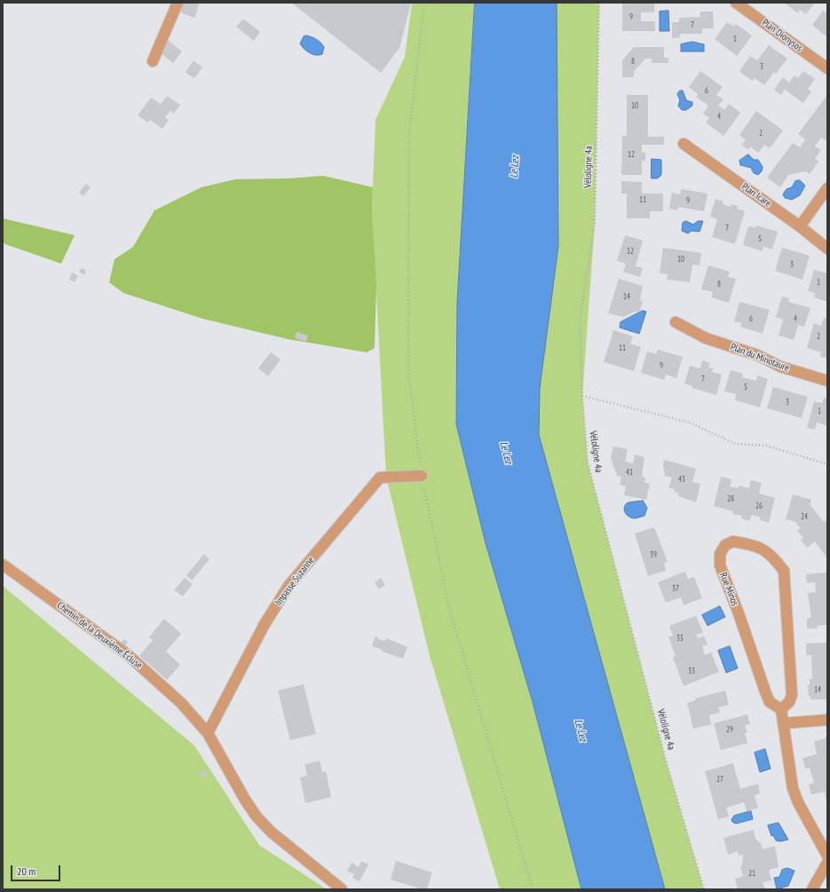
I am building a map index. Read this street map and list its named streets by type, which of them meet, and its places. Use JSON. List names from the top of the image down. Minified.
{"streets":{"street":["Plan Dionysos","Plan Icare","Plan du Minotaure","Impasse Suzanne","Rue Minos","Chemin de la Deuxième Écluse"],"path":["Véloligne 4a"]},"crossings":[["Impasse Suzanne","Chemin de la Deuxième Écluse"]],"water":["Le Lez"],"house_numbers":["9","7","5","8","3","6","10","4","2","12","11","9","7","5","12","10","3","1","8","14","6","4","2","11","9","7","5","3","1","41","43","28","26","24","39","37","35","33","14","29","27","21"],"scale_bar":"20 m"}
